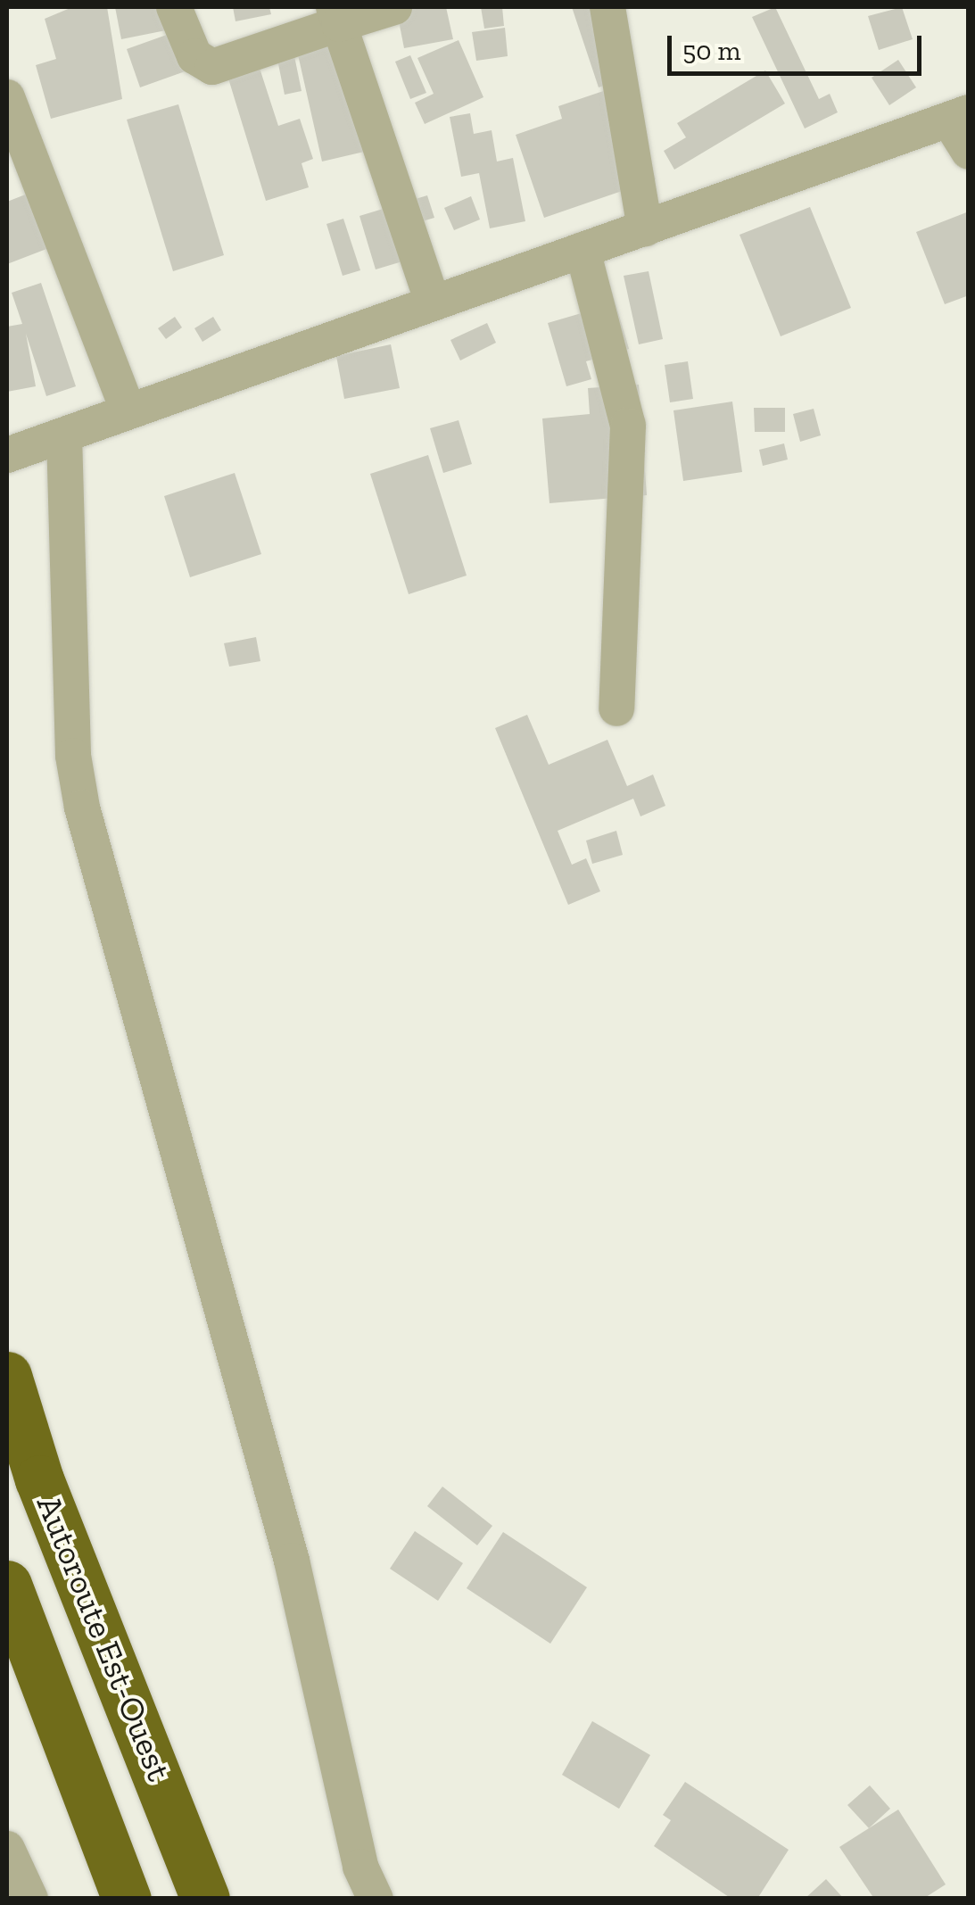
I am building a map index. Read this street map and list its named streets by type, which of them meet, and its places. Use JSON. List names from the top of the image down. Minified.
{"streets":{"highway":["Autoroute Est-Ouest"]},"scale_bar":"50 m"}
